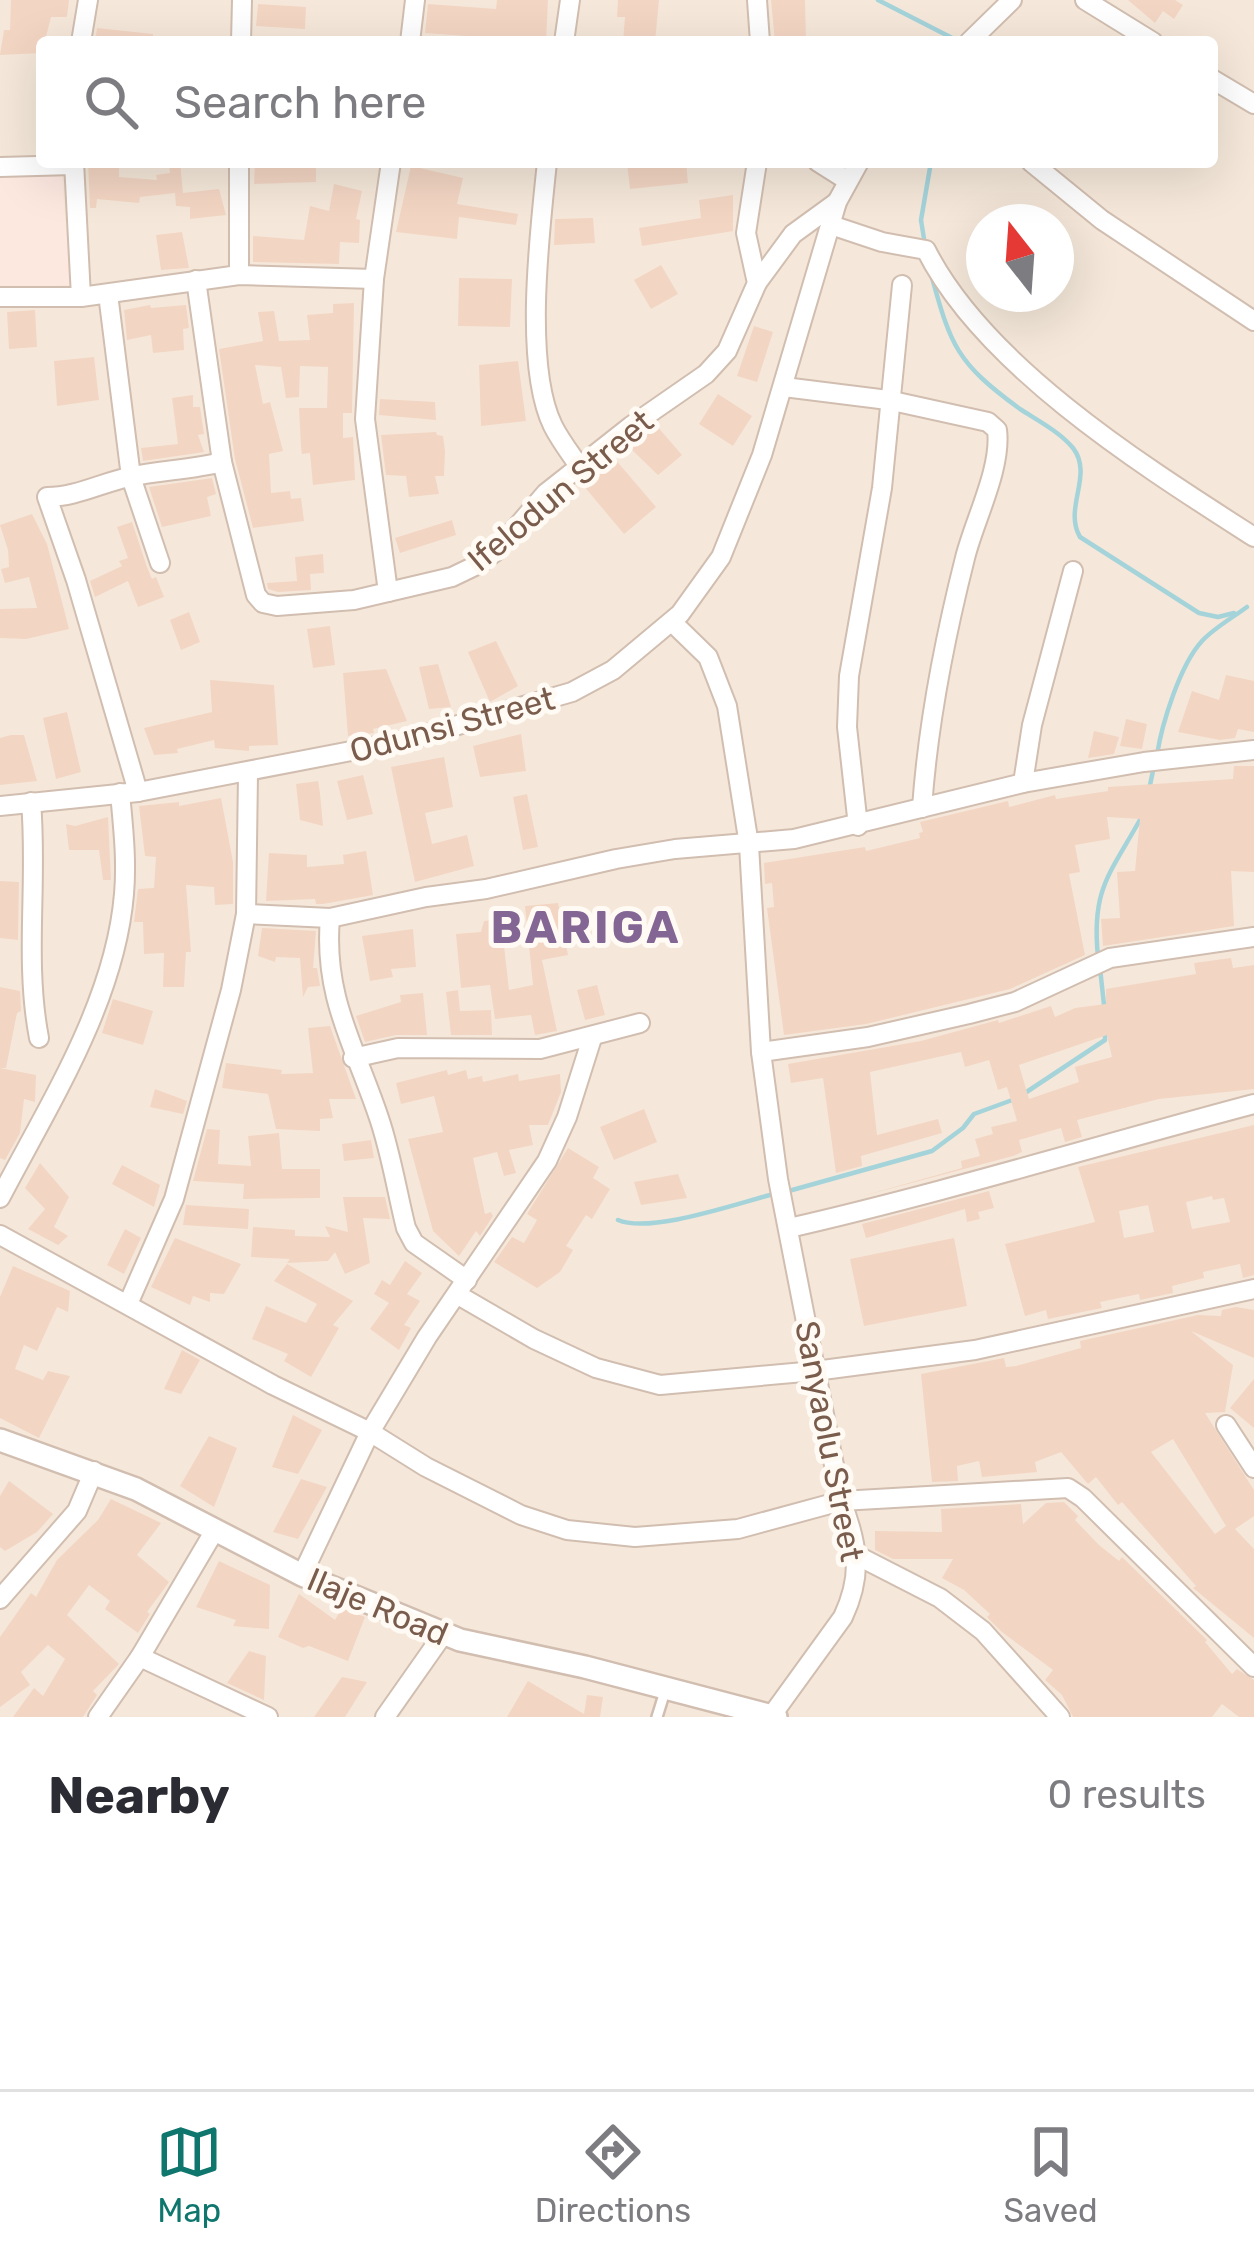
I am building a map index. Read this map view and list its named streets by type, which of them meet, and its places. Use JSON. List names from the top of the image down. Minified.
{"streets":{"street":["Ifelodun Street","Odunsi Street","Sanyaolu Street","Ilaje Road"]},"crossings":[["Ifelodun Street","Odunsi Street"],["Odunsi Street","Sanyaolu Street"],["Sanyaolu Street","Ilaje Road"]],"districts":["BARIGA"],"north":"top","page":{"search":"Search here","heading":["Nearby","0 results"],"nav":["Map","Directions","Saved"]}}
